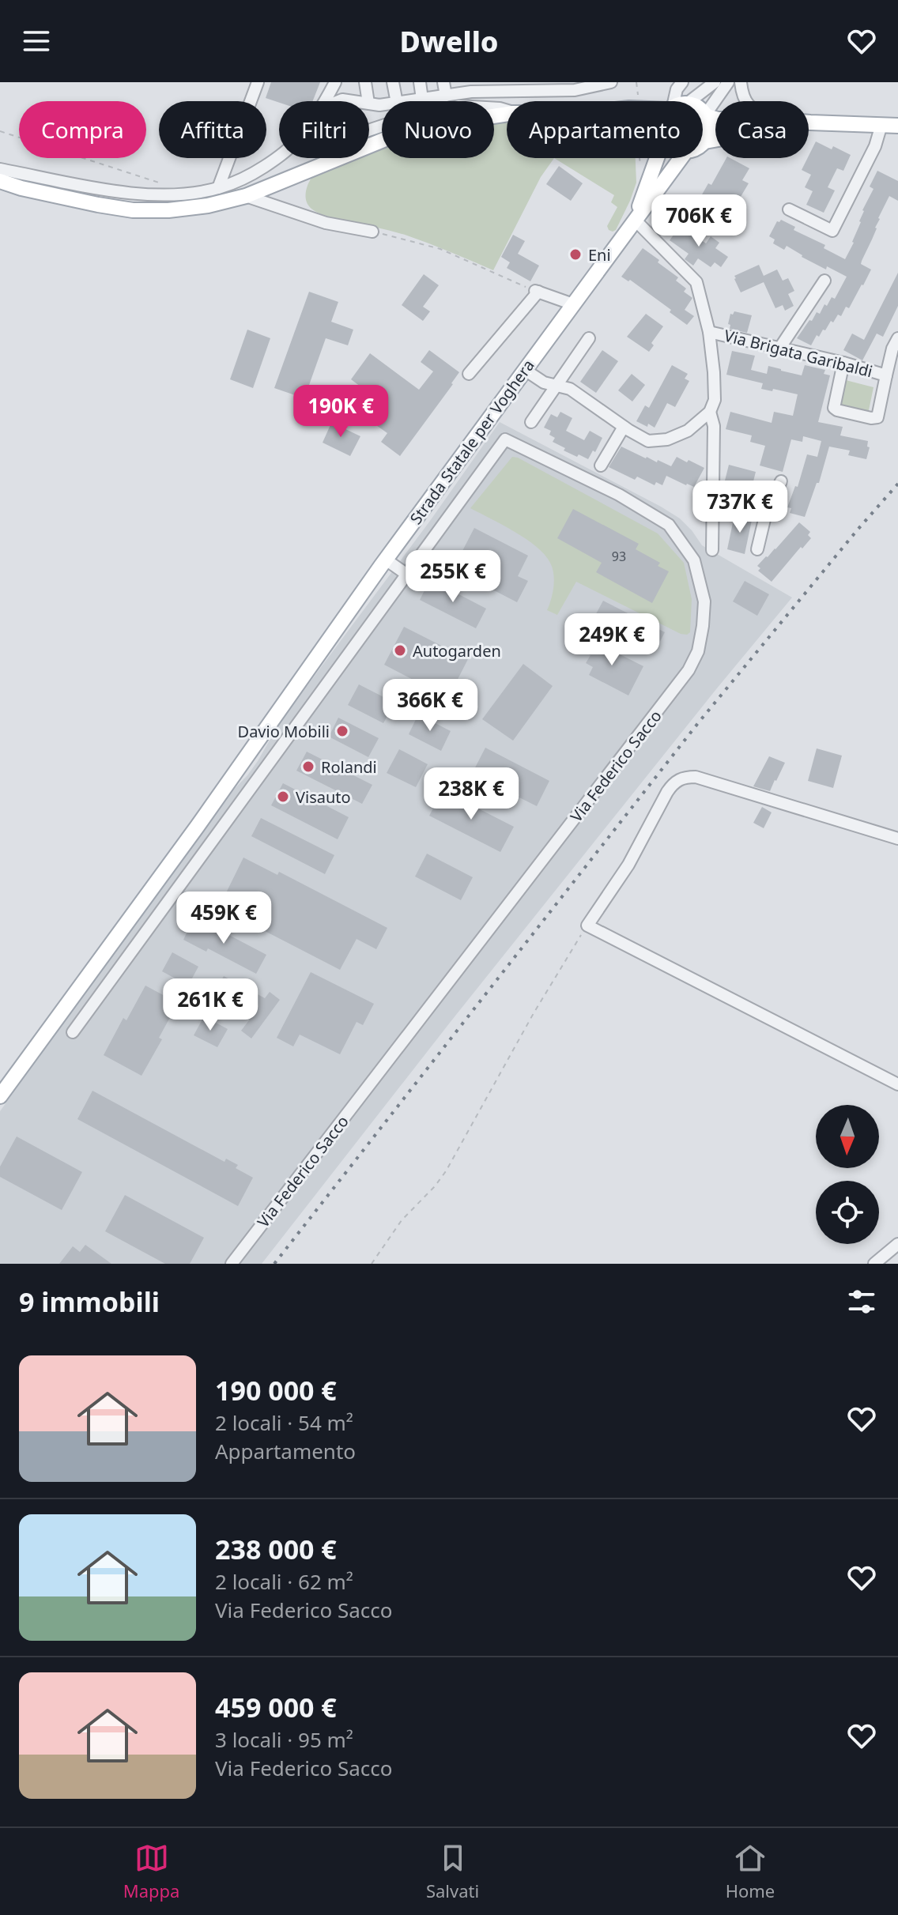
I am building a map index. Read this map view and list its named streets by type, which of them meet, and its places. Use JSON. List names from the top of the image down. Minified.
{"streets":{"main road":["Strada Statale per Voghera"],"street":["Via Brigata Garibaldi","Via Federico Sacco"]},"places":["Eni","Autogarden","Davio Mobili","Rolandi","Visauto"],"house_numbers":["93"],"north":"bottom","page":{"header":"Dwello","chip":["Compra","Affitta","Filtri","Nuovo","Appartamento","Casa"],"price":["706K €","190K €","737K €","255K €","249K €","366K €","238K €","459K €","261K €"],"heading":"9 immobili","list":[{"name":"190 000 €","note":"2 locali · 54 m² · Appartamento"},{"name":"238 000 €","note":"2 locali · 62 m² · Via Federico Sacco"},{"name":"459 000 €","note":"3 locali · 95 m² · Via Federico Sacco"}],"tabs":["Mappa","Salvati","Home"]}}
